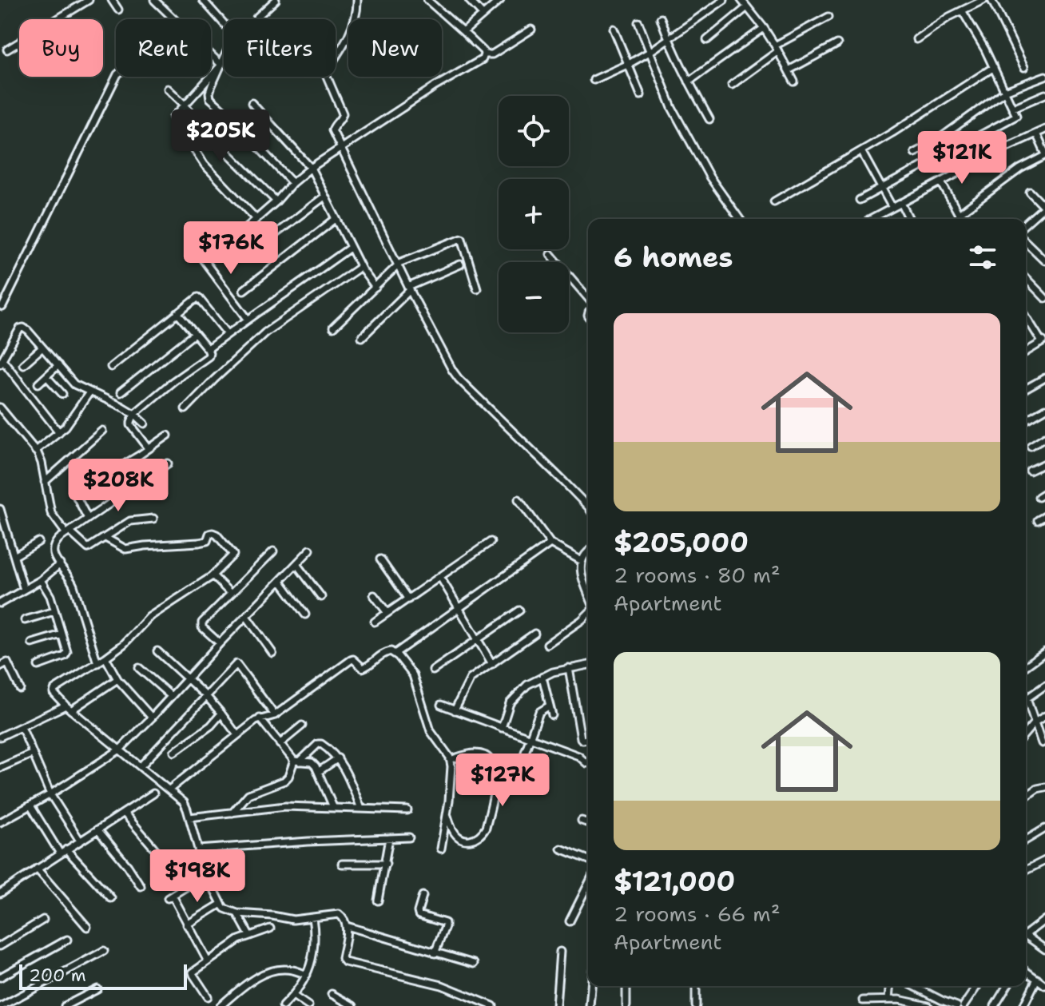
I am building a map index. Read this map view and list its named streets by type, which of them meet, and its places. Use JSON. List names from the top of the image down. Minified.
{"scale_bar":"200 m","page":{"chip":["Buy","Rent","Filters","New"],"map_buttons":["+","−"],"price":["$205K","$121K","$176K","$208K","$127K","$198K"],"heading":"6 homes","list":[{"name":"$205,000","note":"2 rooms · 80 m² · Apartment"},{"name":"$121,000","note":"2 rooms · 66 m² · Apartment"}],"scale":"200 m"}}
